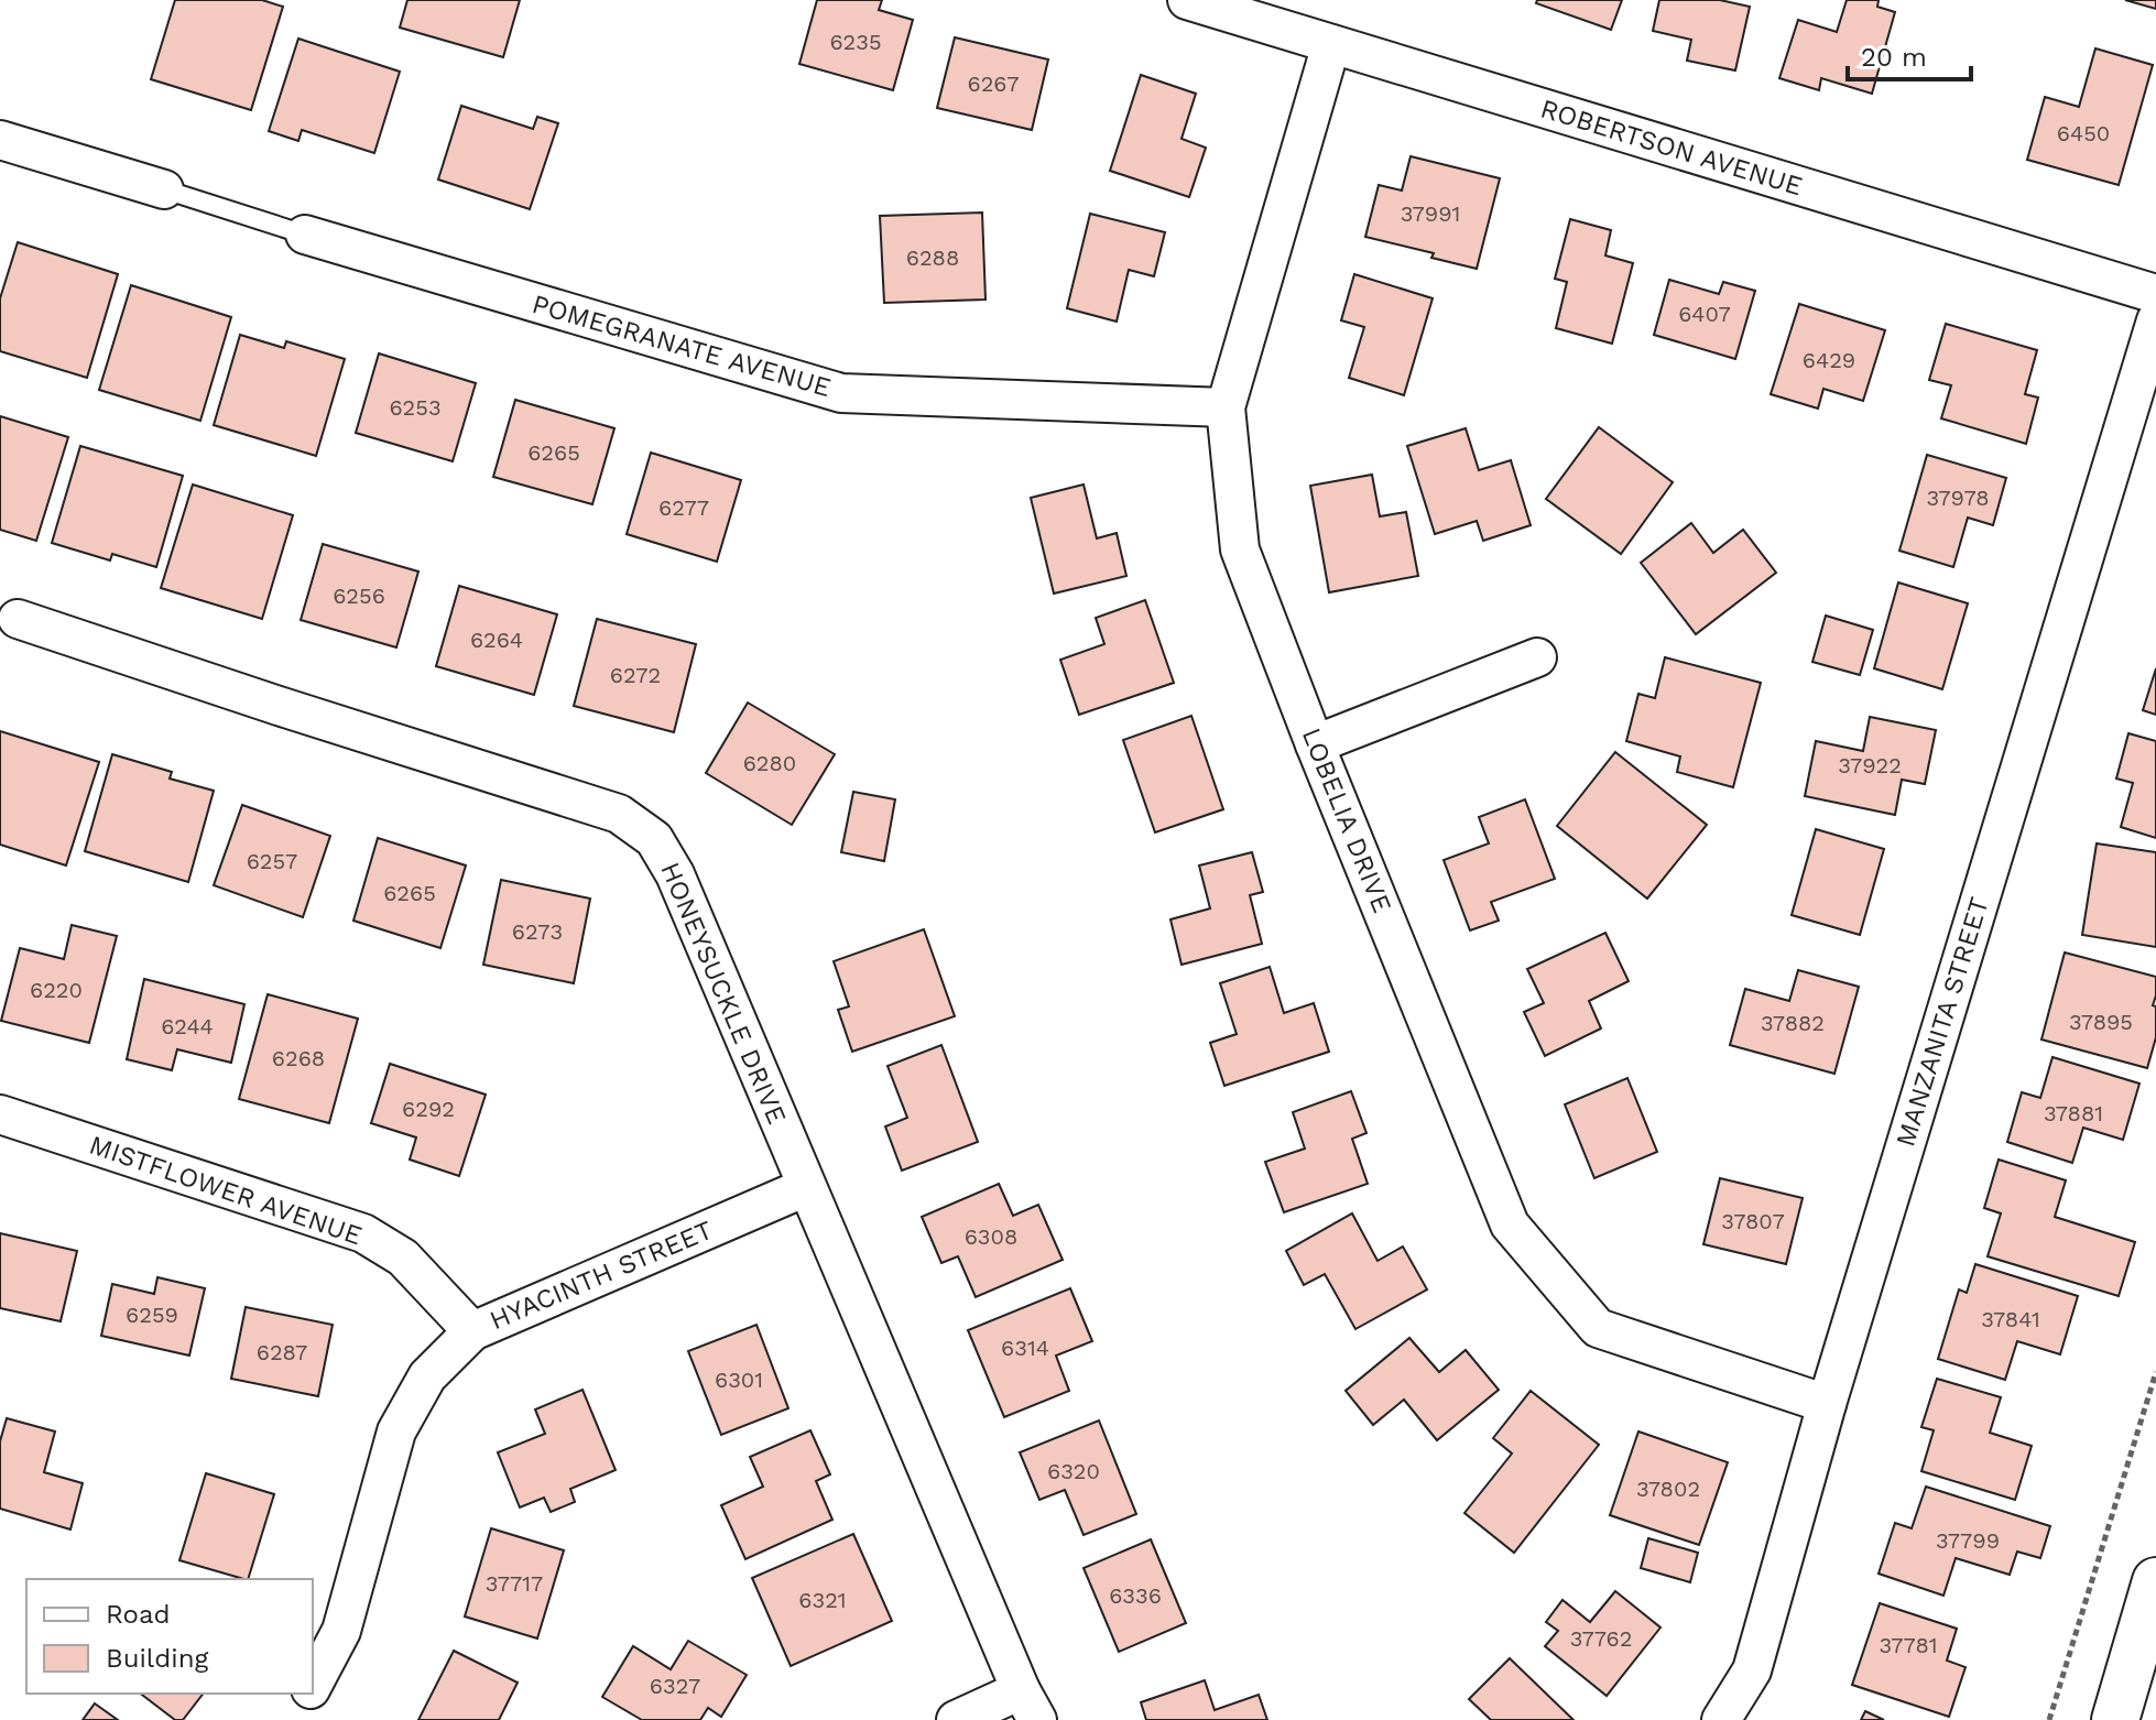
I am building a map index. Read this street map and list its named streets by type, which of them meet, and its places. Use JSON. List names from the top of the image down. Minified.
{"streets":{"street":["ROBERTSON AVENUE","POMEGRANATE AVENUE","LOBELIA DRIVE","HONEYSUCKLE DRIVE","MANZANITA STREET","MISTFLOWER AVENUE","HYACINTH STREET"]},"crossings":[["ROBERTSON AVENUE","LOBELIA DRIVE"],["POMEGRANATE AVENUE","LOBELIA DRIVE"],["LOBELIA DRIVE","MANZANITA STREET"],["HONEYSUCKLE DRIVE","HYACINTH STREET"],["MISTFLOWER AVENUE","HYACINTH STREET"]],"house_numbers":["6235","6267","6450","37991","6288","6407","6429","6253","6265","37978","6277","6256","6264","6272","6280","37922","6257","6265","6273","6220","37895","37882","6244","6268","6292","37881","37807","6308","6259","37841","6314","6287","6301","6320","37802","37799","37717","6336","6321","37762","37781","6327"],"legend":["Road","Building"],"scale_bar":"20 m"}
